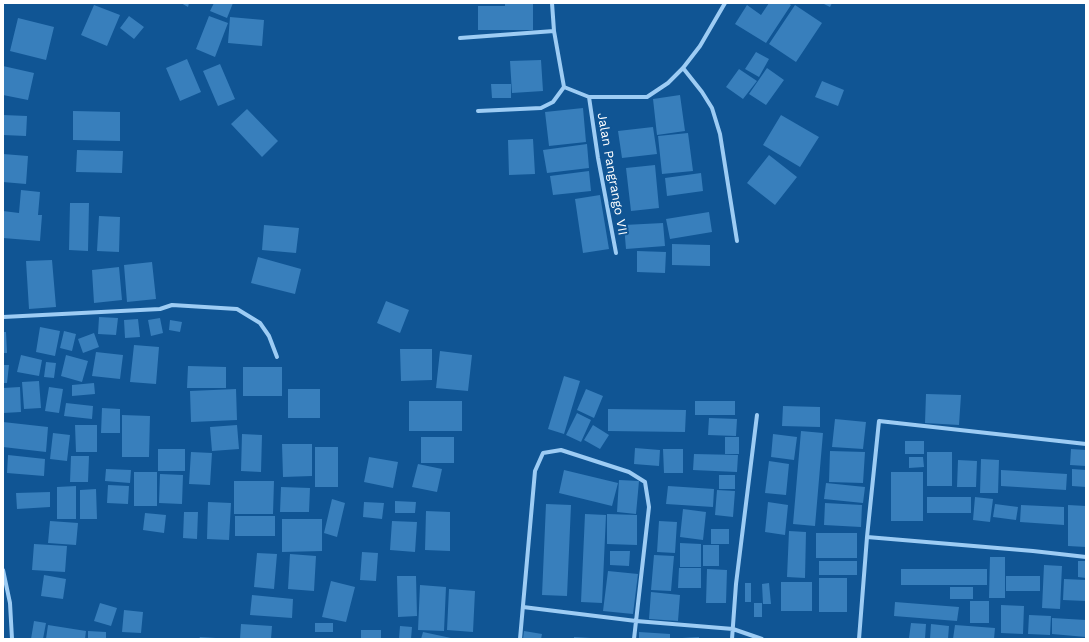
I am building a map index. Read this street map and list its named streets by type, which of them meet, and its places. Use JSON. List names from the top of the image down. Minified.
{"streets":{"street":["Jalan Pangrango VII"]}}
